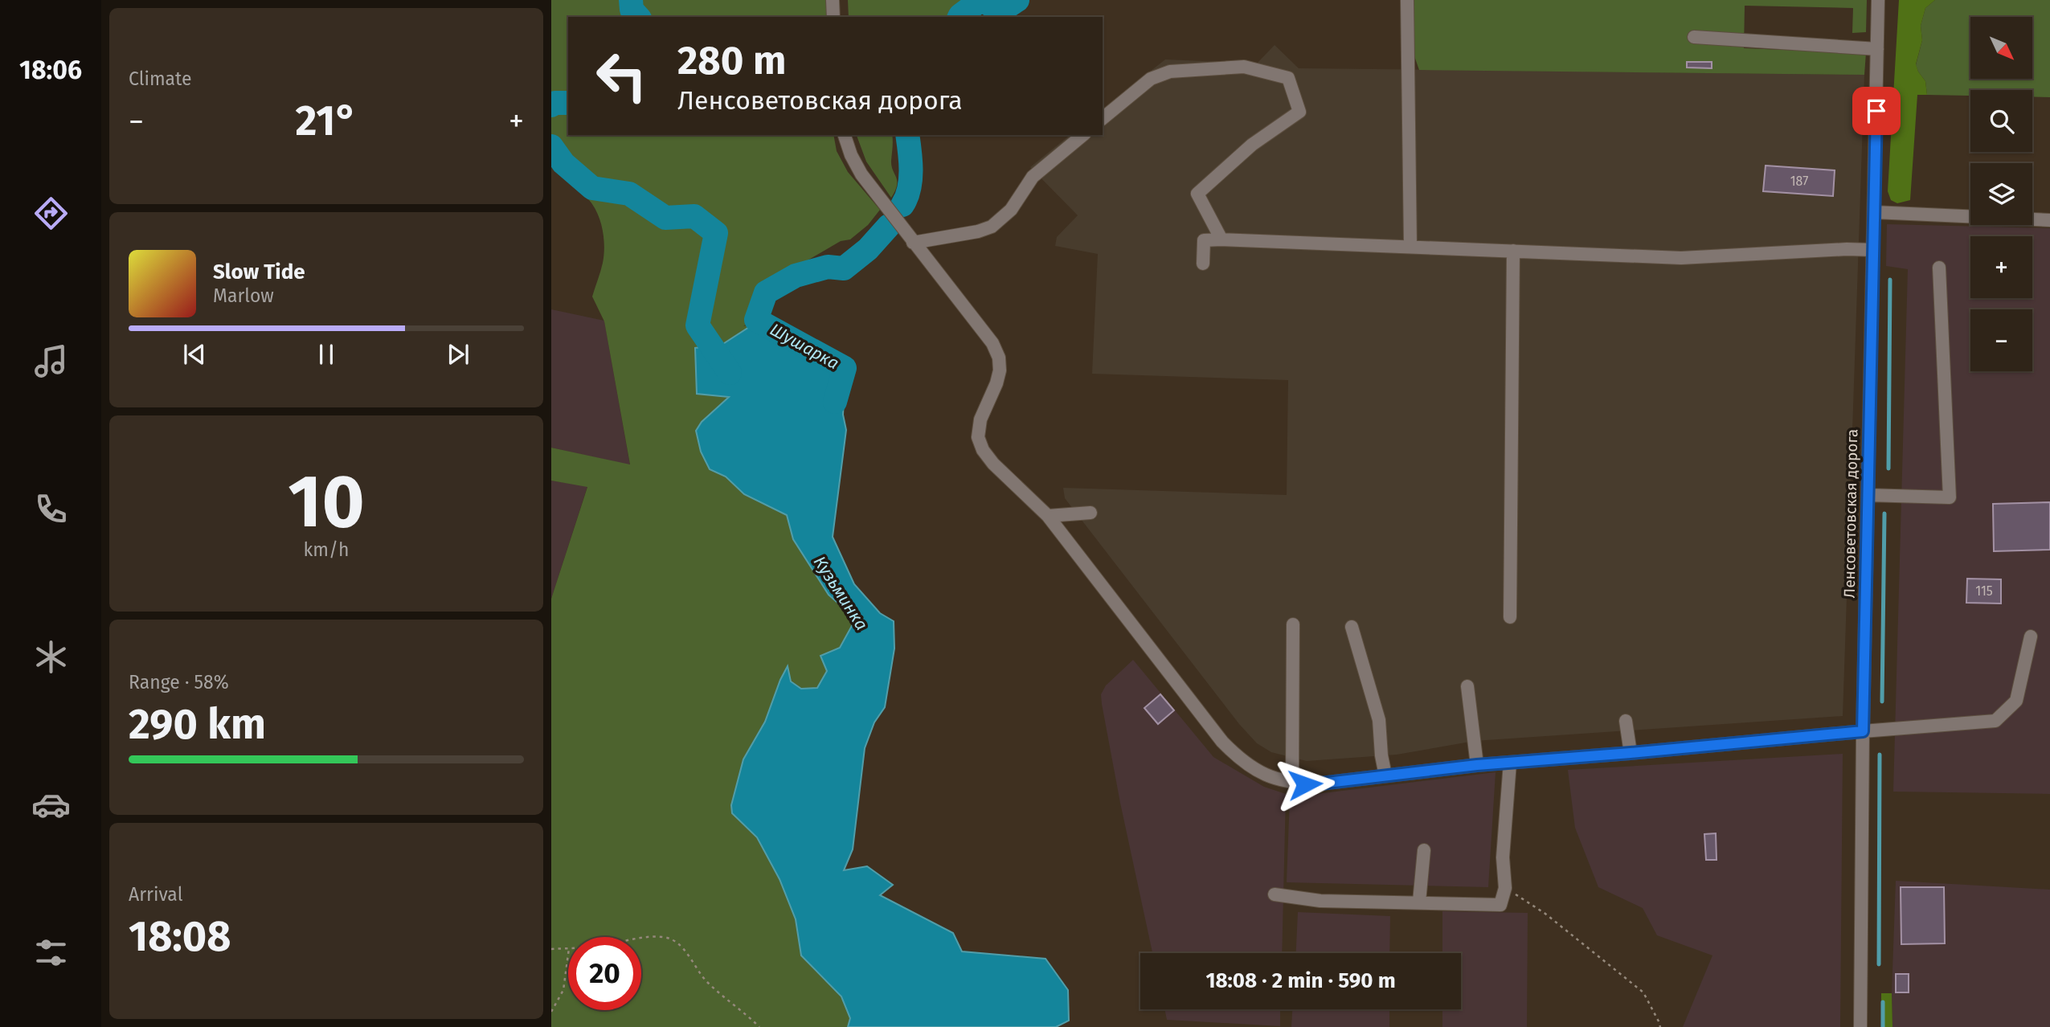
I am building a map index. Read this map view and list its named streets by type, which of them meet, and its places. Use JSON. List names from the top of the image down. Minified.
{"streets":{"street":["Ленсоветовская дорога"]},"water":["Шушарка","Кузьминка"],"house_numbers":["187","115"],"north":"bottom right","page":{"tabs":"18:06","tile":["Climate",["10","km/h"],["Range · 58%","290 km"],["Arrival","18:08"]],"map_buttons":["+","−"],"turn":["280 m","Ленсоветовская дорога"],"heat":["−","21°","+"],"song":["Slow Tide","Marlow"],"limit":"20","trip":"18:08 · 2 min · 590 m"}}
